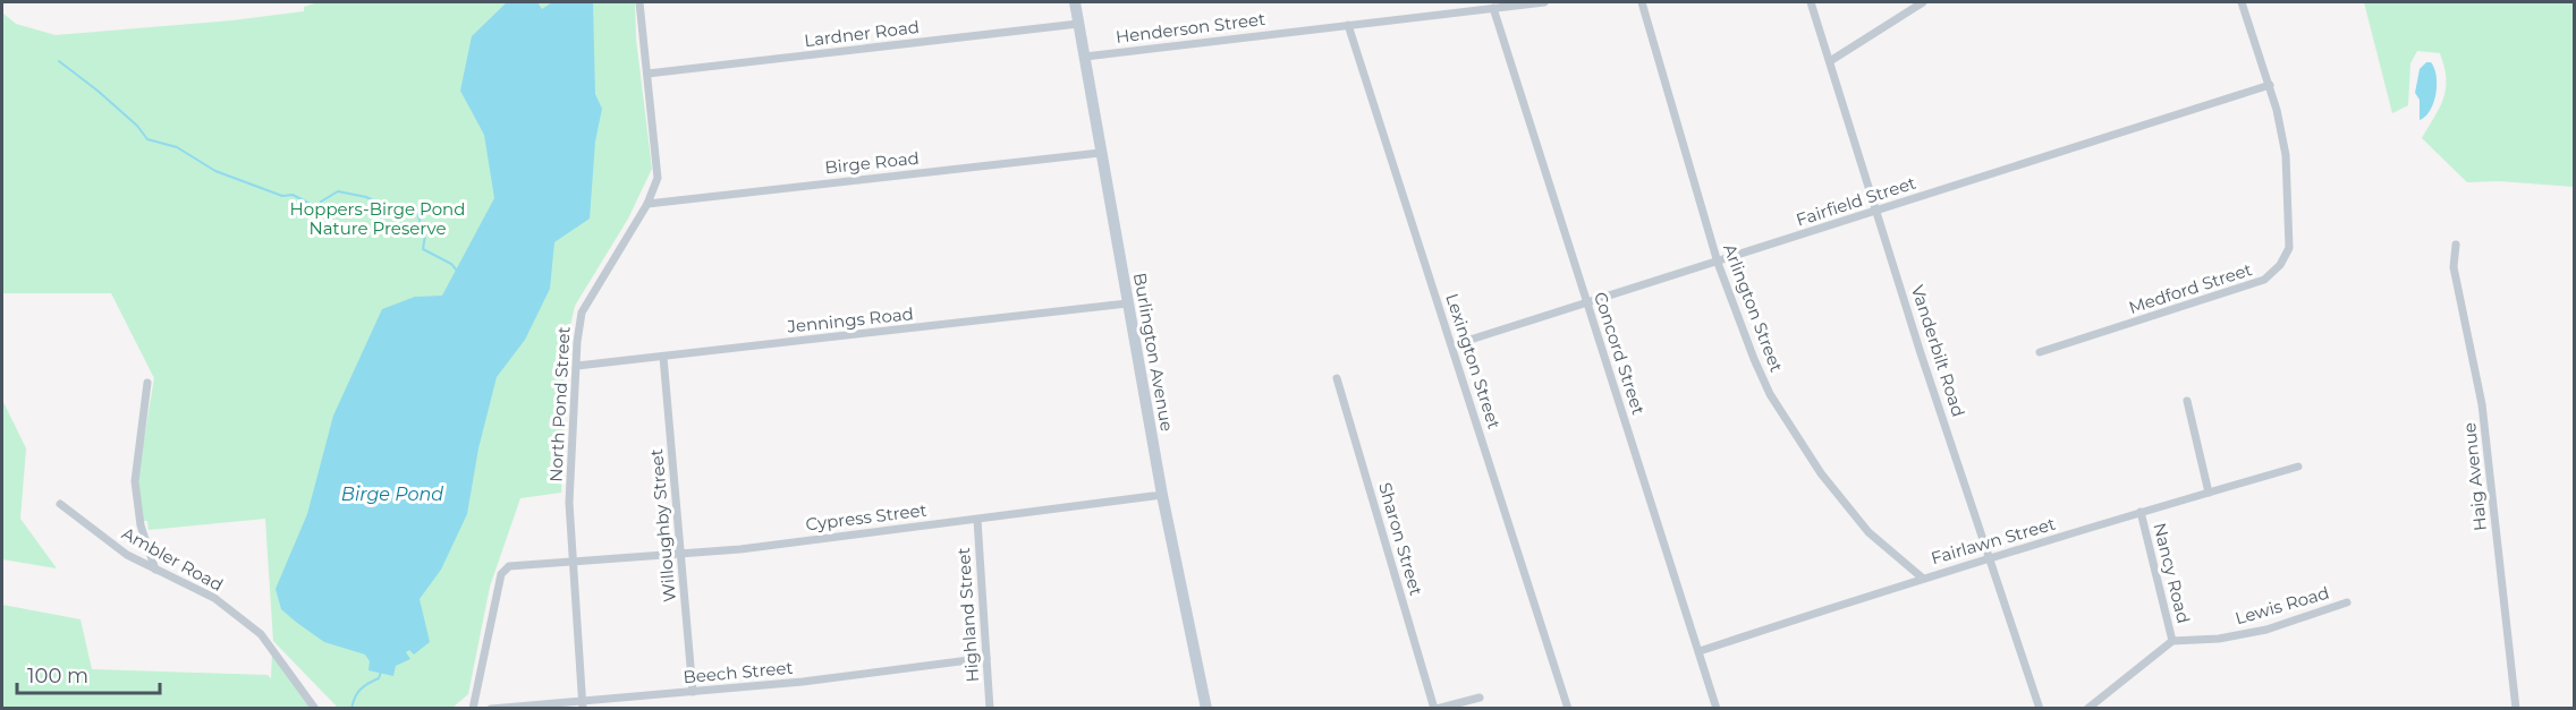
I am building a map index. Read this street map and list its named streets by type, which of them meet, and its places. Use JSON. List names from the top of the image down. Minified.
{"streets":{"main road":["Burlington Avenue"],"street":["Henderson Street","Lardner Road","Birge Road","Fairfield Street","Medford Street","Arlington Street","Jennings Road","Vanderbilt Road","Concord Street","Lexington Street","North Pond Street","Haig Avenue","Cypress Street","Willoughby Street","Sharon Street","Fairlawn Street","Ambler Road","Nancy Road","Lewis Road","Highland Street","Beech Street"]},"crossings":[["Henderson Street","Burlington Avenue"],["Henderson Street","Concord Street"],["Henderson Street","Lexington Street"],["Lardner Road","Burlington Avenue"],["Lardner Road","North Pond Street"],["Birge Road","Burlington Avenue"],["Birge Road","North Pond Street"],["Fairfield Street","Medford Street"],["Fairfield Street","Arlington Street"],["Fairfield Street","Vanderbilt Road"],["Fairfield Street","Concord Street"],["Fairfield Street","Lexington Street"],["Arlington Street","Fairlawn Street"],["Jennings Road","Burlington Avenue"],["Jennings Road","North Pond Street"],["Jennings Road","Willoughby Street"],["Vanderbilt Road","Fairlawn Street"],["Burlington Avenue","Cypress Street"],["Concord Street","Fairlawn Street"],["North Pond Street","Cypress Street"],["North Pond Street","Beech Street"],["Cypress Street","Willoughby Street"],["Cypress Street","Highland Street"],["Willoughby Street","Beech Street"],["Fairlawn Street","Nancy Road"],["Nancy Road","Lewis Road"],["Highland Street","Beech Street"]],"water":["Birge Pond"],"parks":["Hoppers-Birge Pond Nature Preserve"],"scale_bar":"100 m"}
